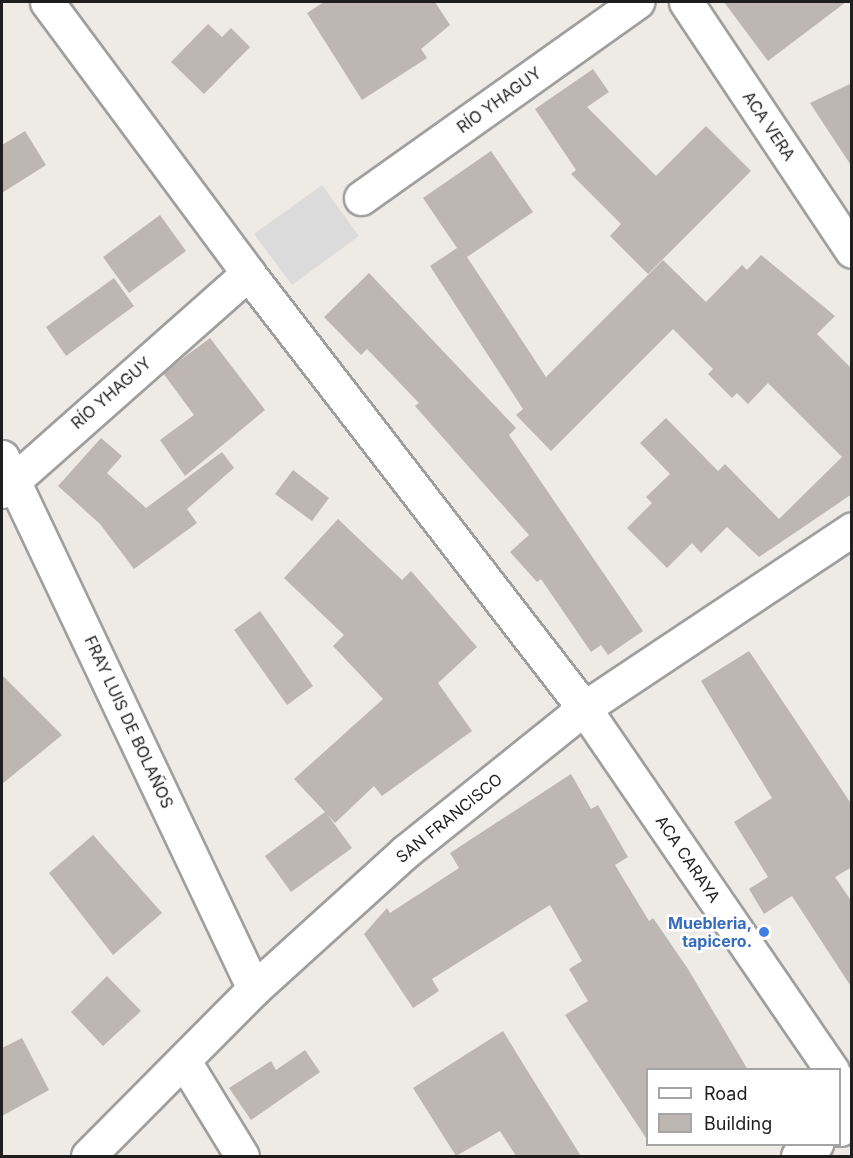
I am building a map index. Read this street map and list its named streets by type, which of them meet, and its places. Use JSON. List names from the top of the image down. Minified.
{"streets":{"street":["RÍO YHAGUY","ACA VERA","FRAY LUIS DE BOLAÑOS","SAN FRANCISCO","ACA CARAYA"]},"crossings":[["RÍO YHAGUY","FRAY LUIS DE BOLAÑOS"],["RÍO YHAGUY","ACA CARAYA"],["FRAY LUIS DE BOLAÑOS","SAN FRANCISCO"],["SAN FRANCISCO","ACA CARAYA"]],"places":["Muebleria, tapicero."],"legend":["Road","Building"]}
